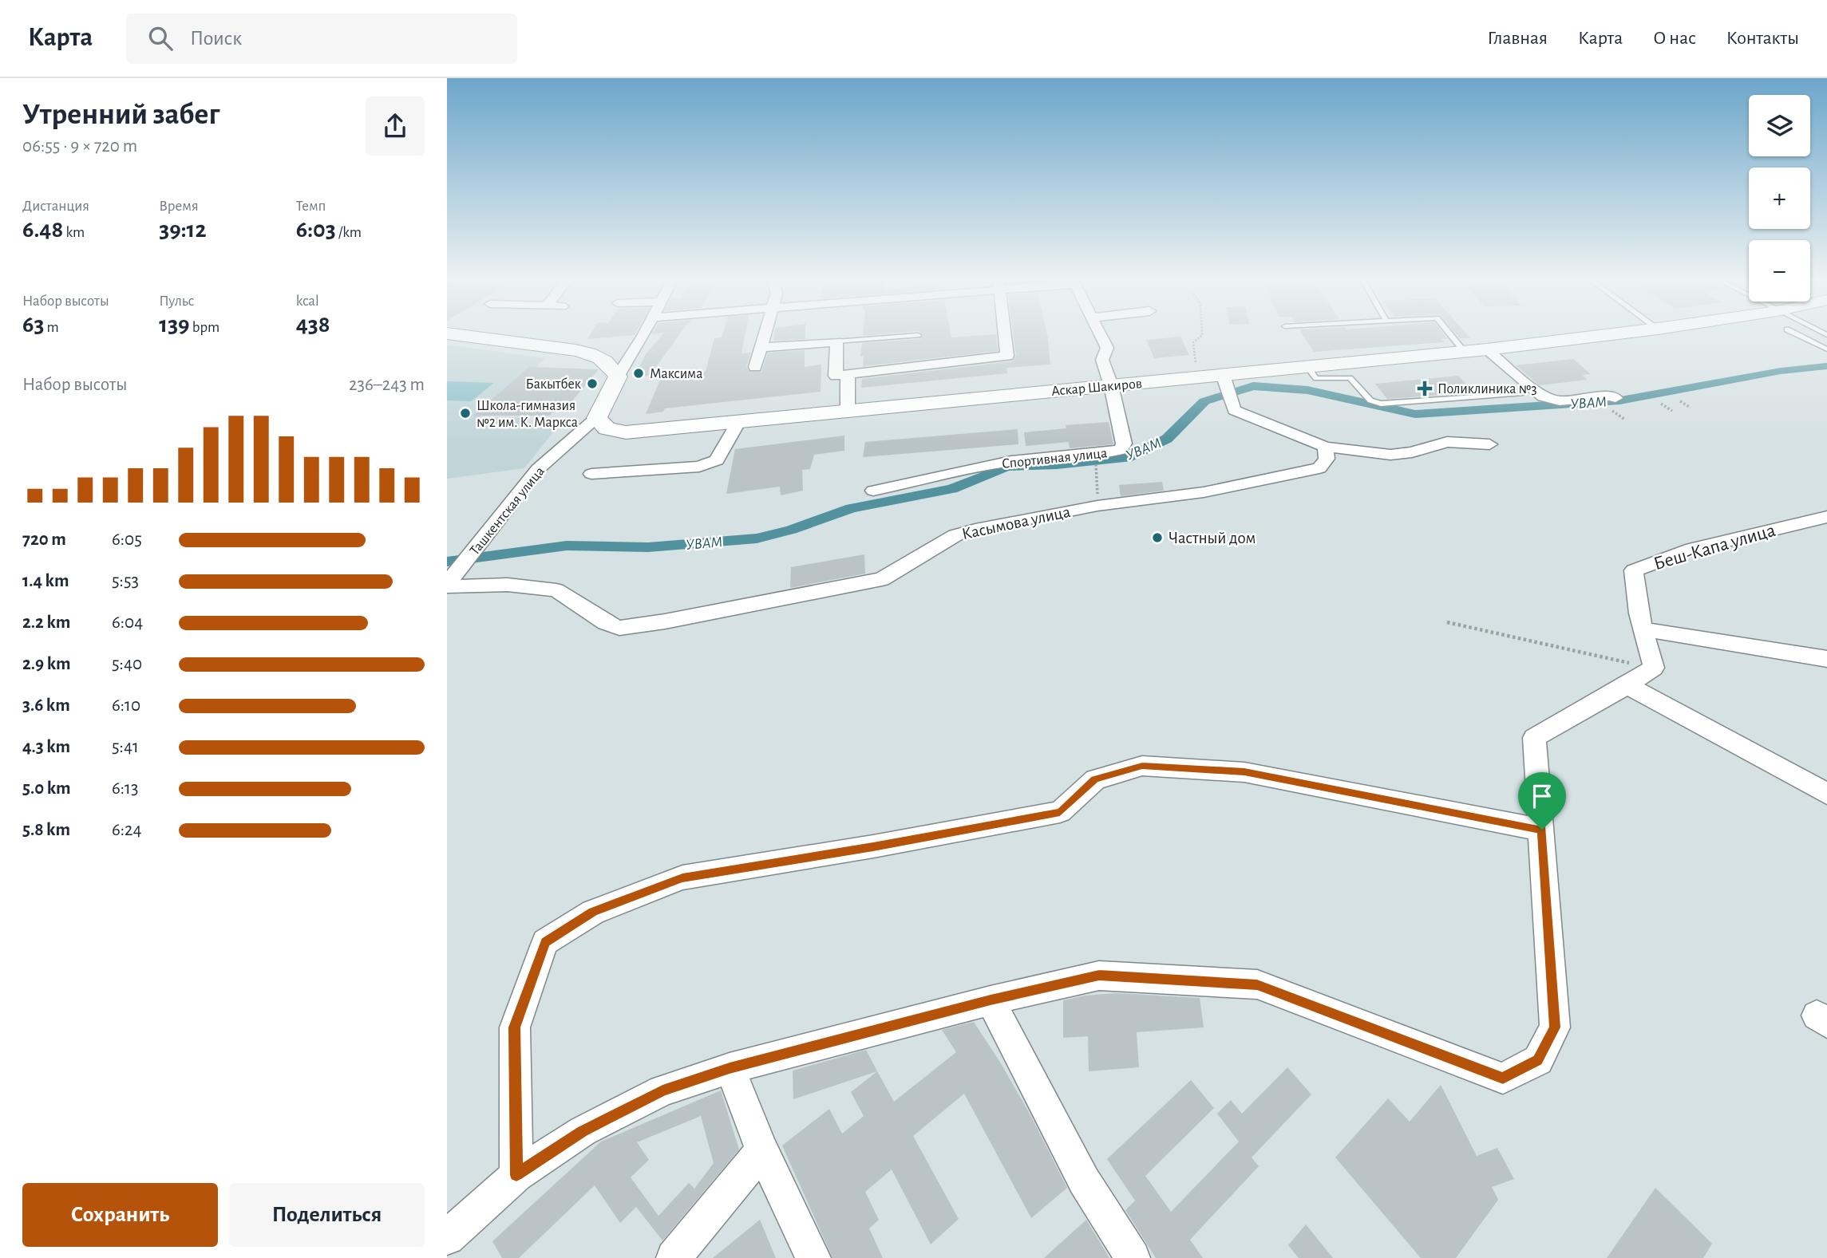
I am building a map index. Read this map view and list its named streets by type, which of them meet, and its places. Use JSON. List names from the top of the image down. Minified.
{"streets":{"main road":["Аскар Шакиров"],"street":["Спортивная улица","Ташкентская улица","Касымова улица","Беш-Капа улица"]},"crossings":[["Аскар Шакиров","Спортивная улица"],["Аскар Шакиров","Ташкентская улица"]],"water":["УВАМ"],"places":{"other":["Максима","Бакытбек","Школа-гимназия №2 им. К. Маркса","Частный дом"],"health":["Поликлиника №3"]},"page":{"header":"Карта","search":"Поиск","nav":["Главная","Карта","О нас","Контакты"],"heading":["Утренний забег","06:55 · 9 × 720 m"],"map_buttons":["+","−"],"stats":[["Дистанция","6.48 km"],["Время","39:12"],["Темп","6:03 /km"],["Набор высоты","63 m"],["Пульс","139 bpm"],["kcal","438"]],"chart":["Набор высоты","236–243 m"],"list":[{"name":"720 m","note":"6:05"},{"name":"1.4 km","note":"5:53"},{"name":"2.2 km","note":"6:04"},{"name":"2.9 km","note":"5:40"},{"name":"3.6 km","note":"6:10"},{"name":"4.3 km","note":"5:41"},{"name":"5.0 km","note":"6:13"},{"name":"5.8 km","note":"6:24"}],"buttons":["Сохранить","Поделиться"]}}
